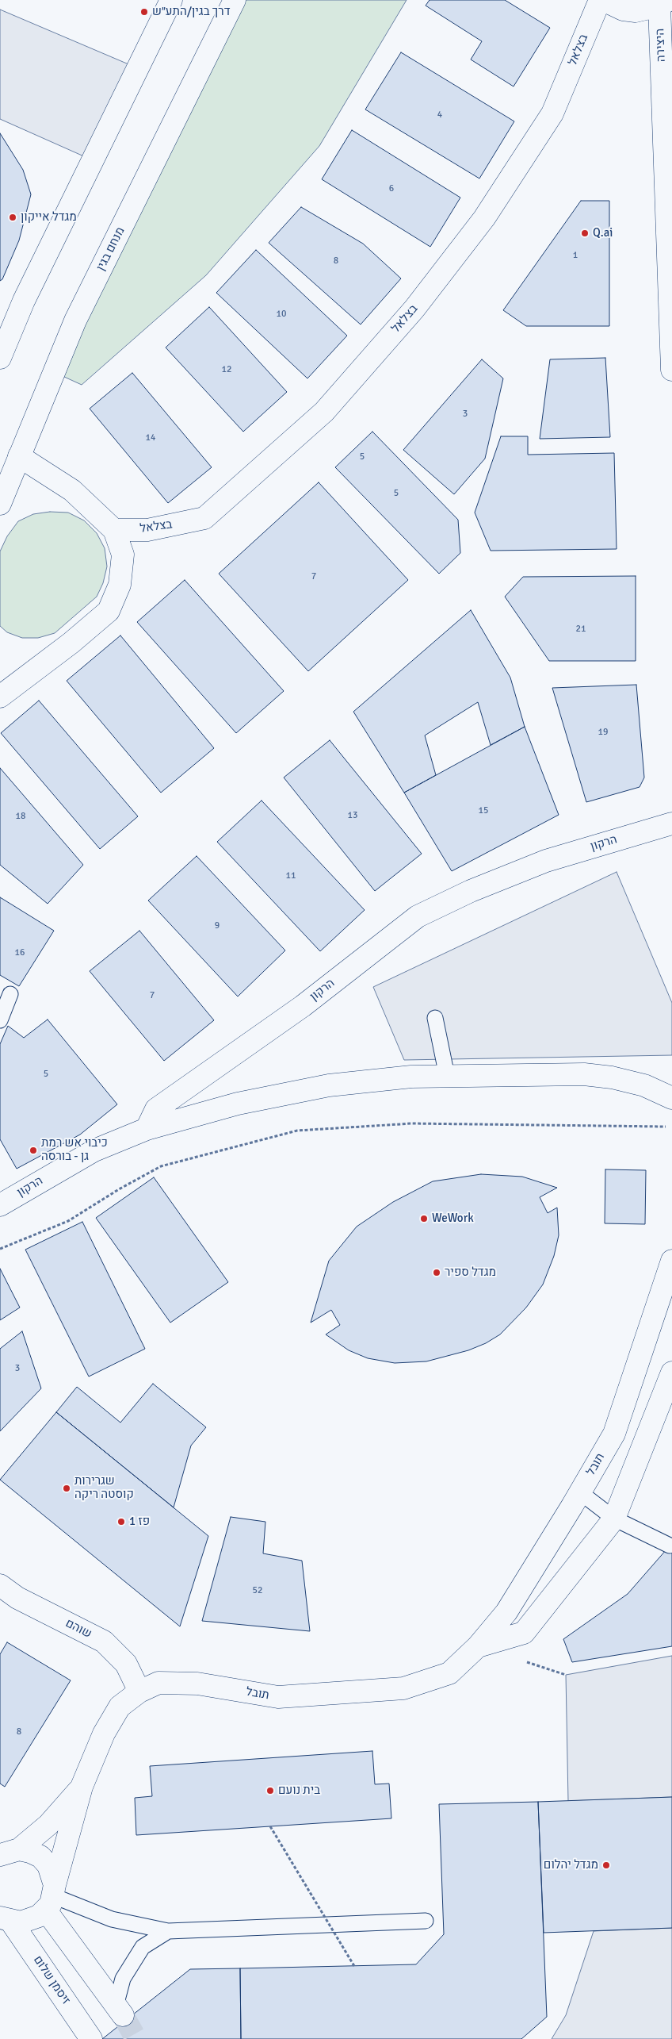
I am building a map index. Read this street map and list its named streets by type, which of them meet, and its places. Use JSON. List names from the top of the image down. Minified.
{"streets":{"street":["היצירה","בצלאל","מנחם בגין","הרקון","תובל","שוהם","זיסמן שלום"]},"crossings":[["תובל","שוהם"]],"places":["דרך בגין/התע״ש","מגדל אייקון","Q.ai","כיבוי אש רמת גן - בורסה","WeWork","מגדל ספיר","שגרירות קוסטה ריקה","פז 1","בית נועם","מגדל יהלום"],"house_numbers":["4","6","1","8","10","12","3","14","5","5","7","21","19","15","13","18","11","9","16","7","5","3","52","8"]}
